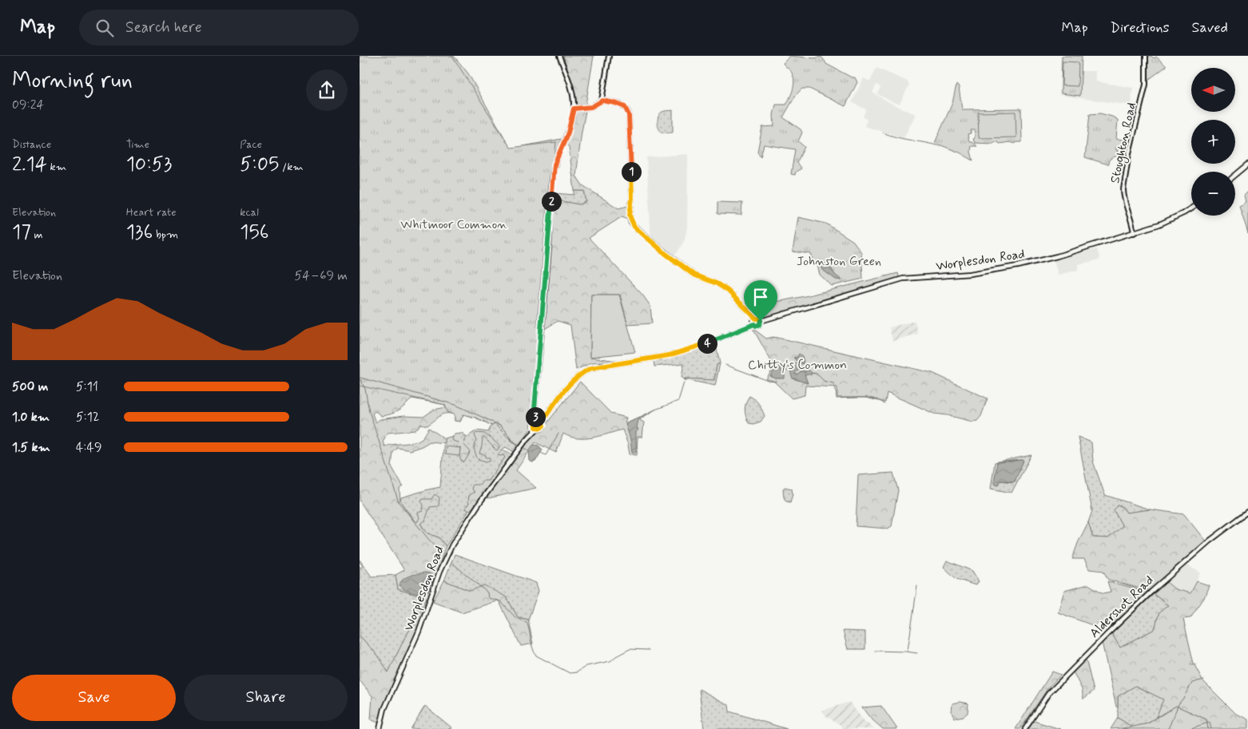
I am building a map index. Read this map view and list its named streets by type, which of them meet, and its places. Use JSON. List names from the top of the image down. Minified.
{"streets":{"main road":["Worplesdon Road","Aldershot Road"],"street":["Stoughton Road"]},"crossings":[["Stoughton Road","Worplesdon Road"]],"parks":["Whitmoor Common","Johnston Green","Chitty's Common"],"north":"left","page":{"header":"Map","search":"Search here","nav":["Map","Directions","Saved"],"heading":["Morning run","09:24"],"map_buttons":["+","−"],"stats":[["Distance","2.14 km"],["Time","10:53"],["Pace","5:05 /km"],["Elevation","17 m"],["Heart rate","136 bpm"],["kcal","156"]],"pins":["1","2","4","3"],"chart":["Elevation","54–69 m"],"list":[{"name":"500 m","note":"5:11"},{"name":"1.0 km","note":"5:12"},{"name":"1.5 km","note":"4:49"}],"buttons":["Save","Share"]}}
